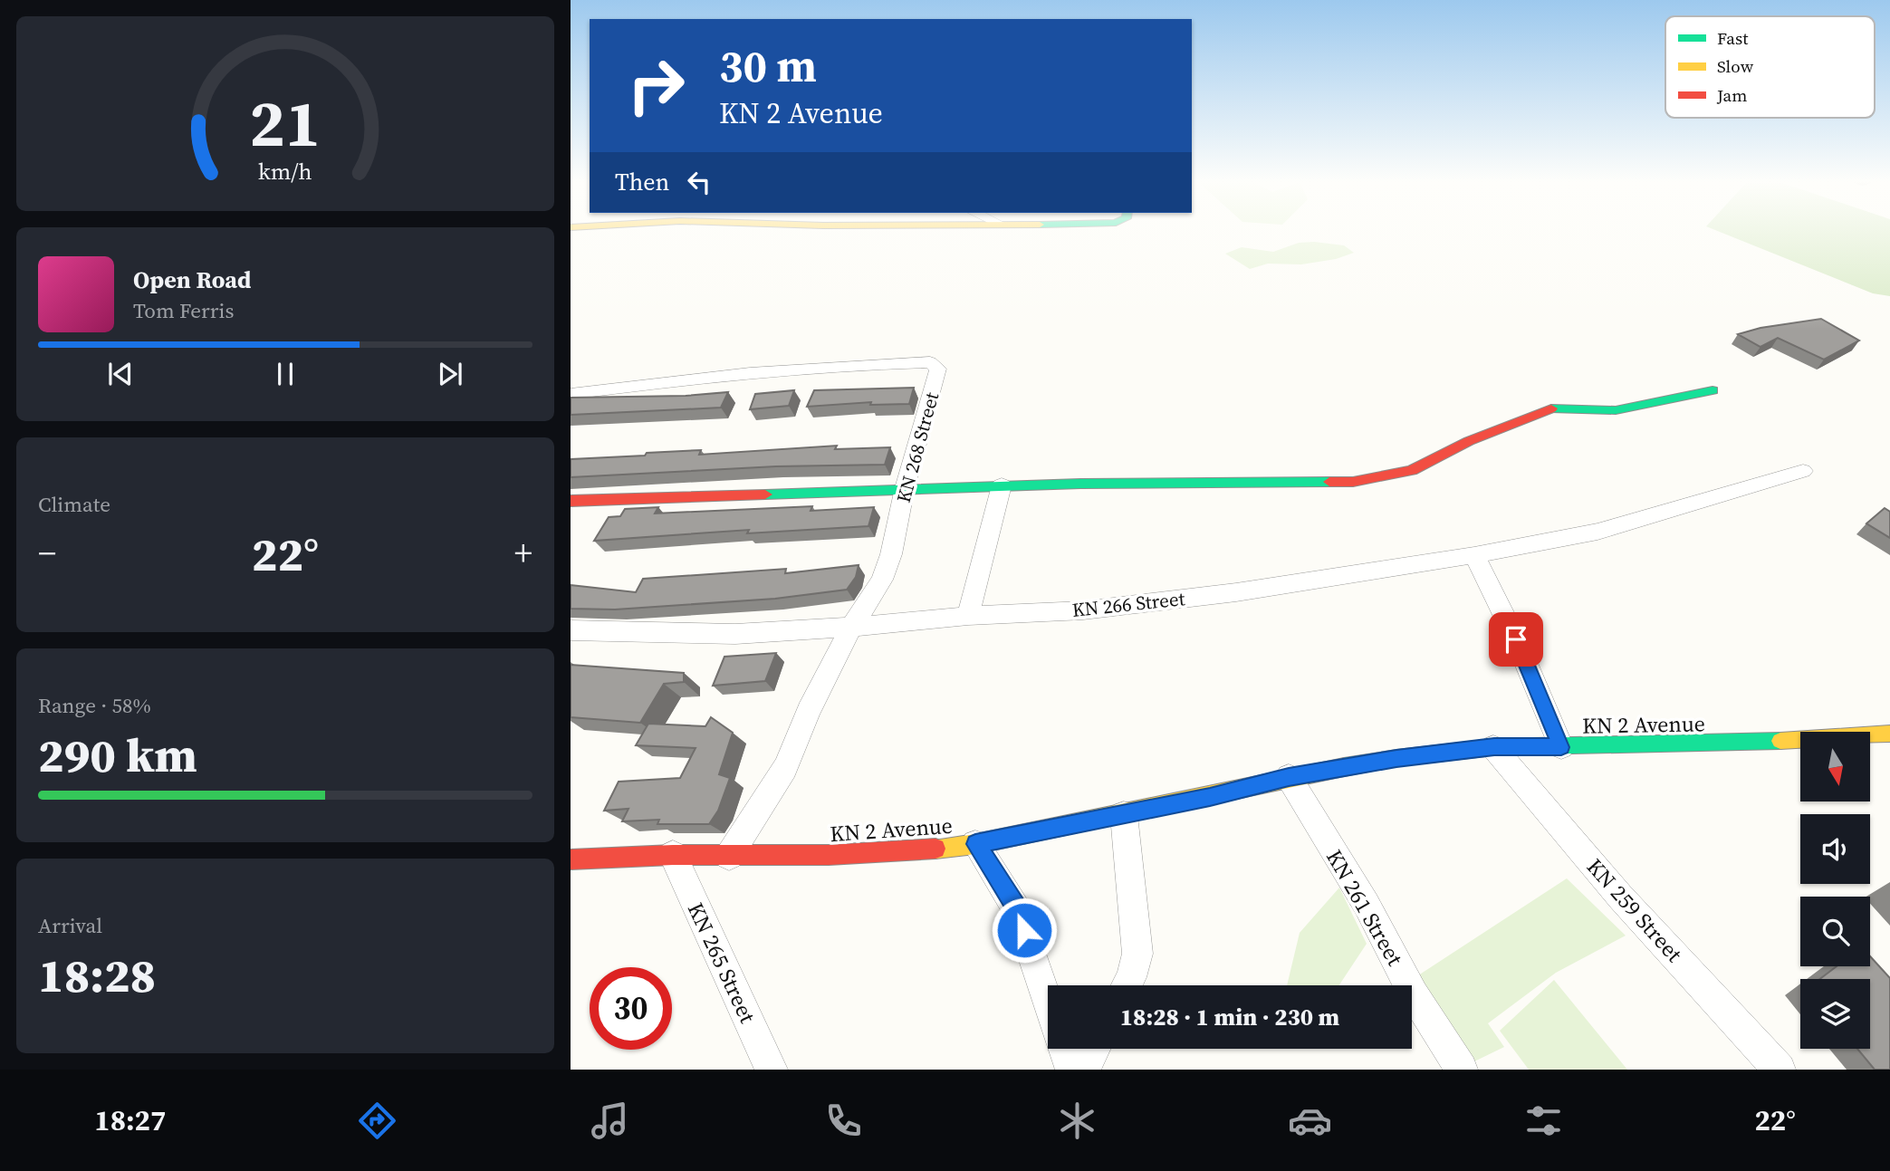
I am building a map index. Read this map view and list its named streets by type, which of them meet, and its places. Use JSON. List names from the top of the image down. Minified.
{"streets":{"main road":["KN 2 Avenue"],"street":["KN 268 Street","KN 266 Street","KN 261 Street","KN 259 Street","KN 265 Street"]},"crossings":[["KN 268 Street","KN 266 Street"],["KN 268 Street","KN 2 Avenue"],["KN 2 Avenue","KN 261 Street"],["KN 2 Avenue","KN 259 Street"],["KN 2 Avenue","KN 265 Street"]],"legend":["Fast","Slow","Jam"],"north":"bottom","page":{"turn":["30 m","KN 2 Avenue"],"then":"Then","song":["Open Road","Tom Ferris"],"tile":["Climate",["Range · 58%","290 km"],["Arrival","18:28"]],"heat":["−","22°","+"],"limit":"30","trip":"18:28 · 1 min · 230 m","tabs":["18:27","22°"],"gauge":["21","km/h"]}}
